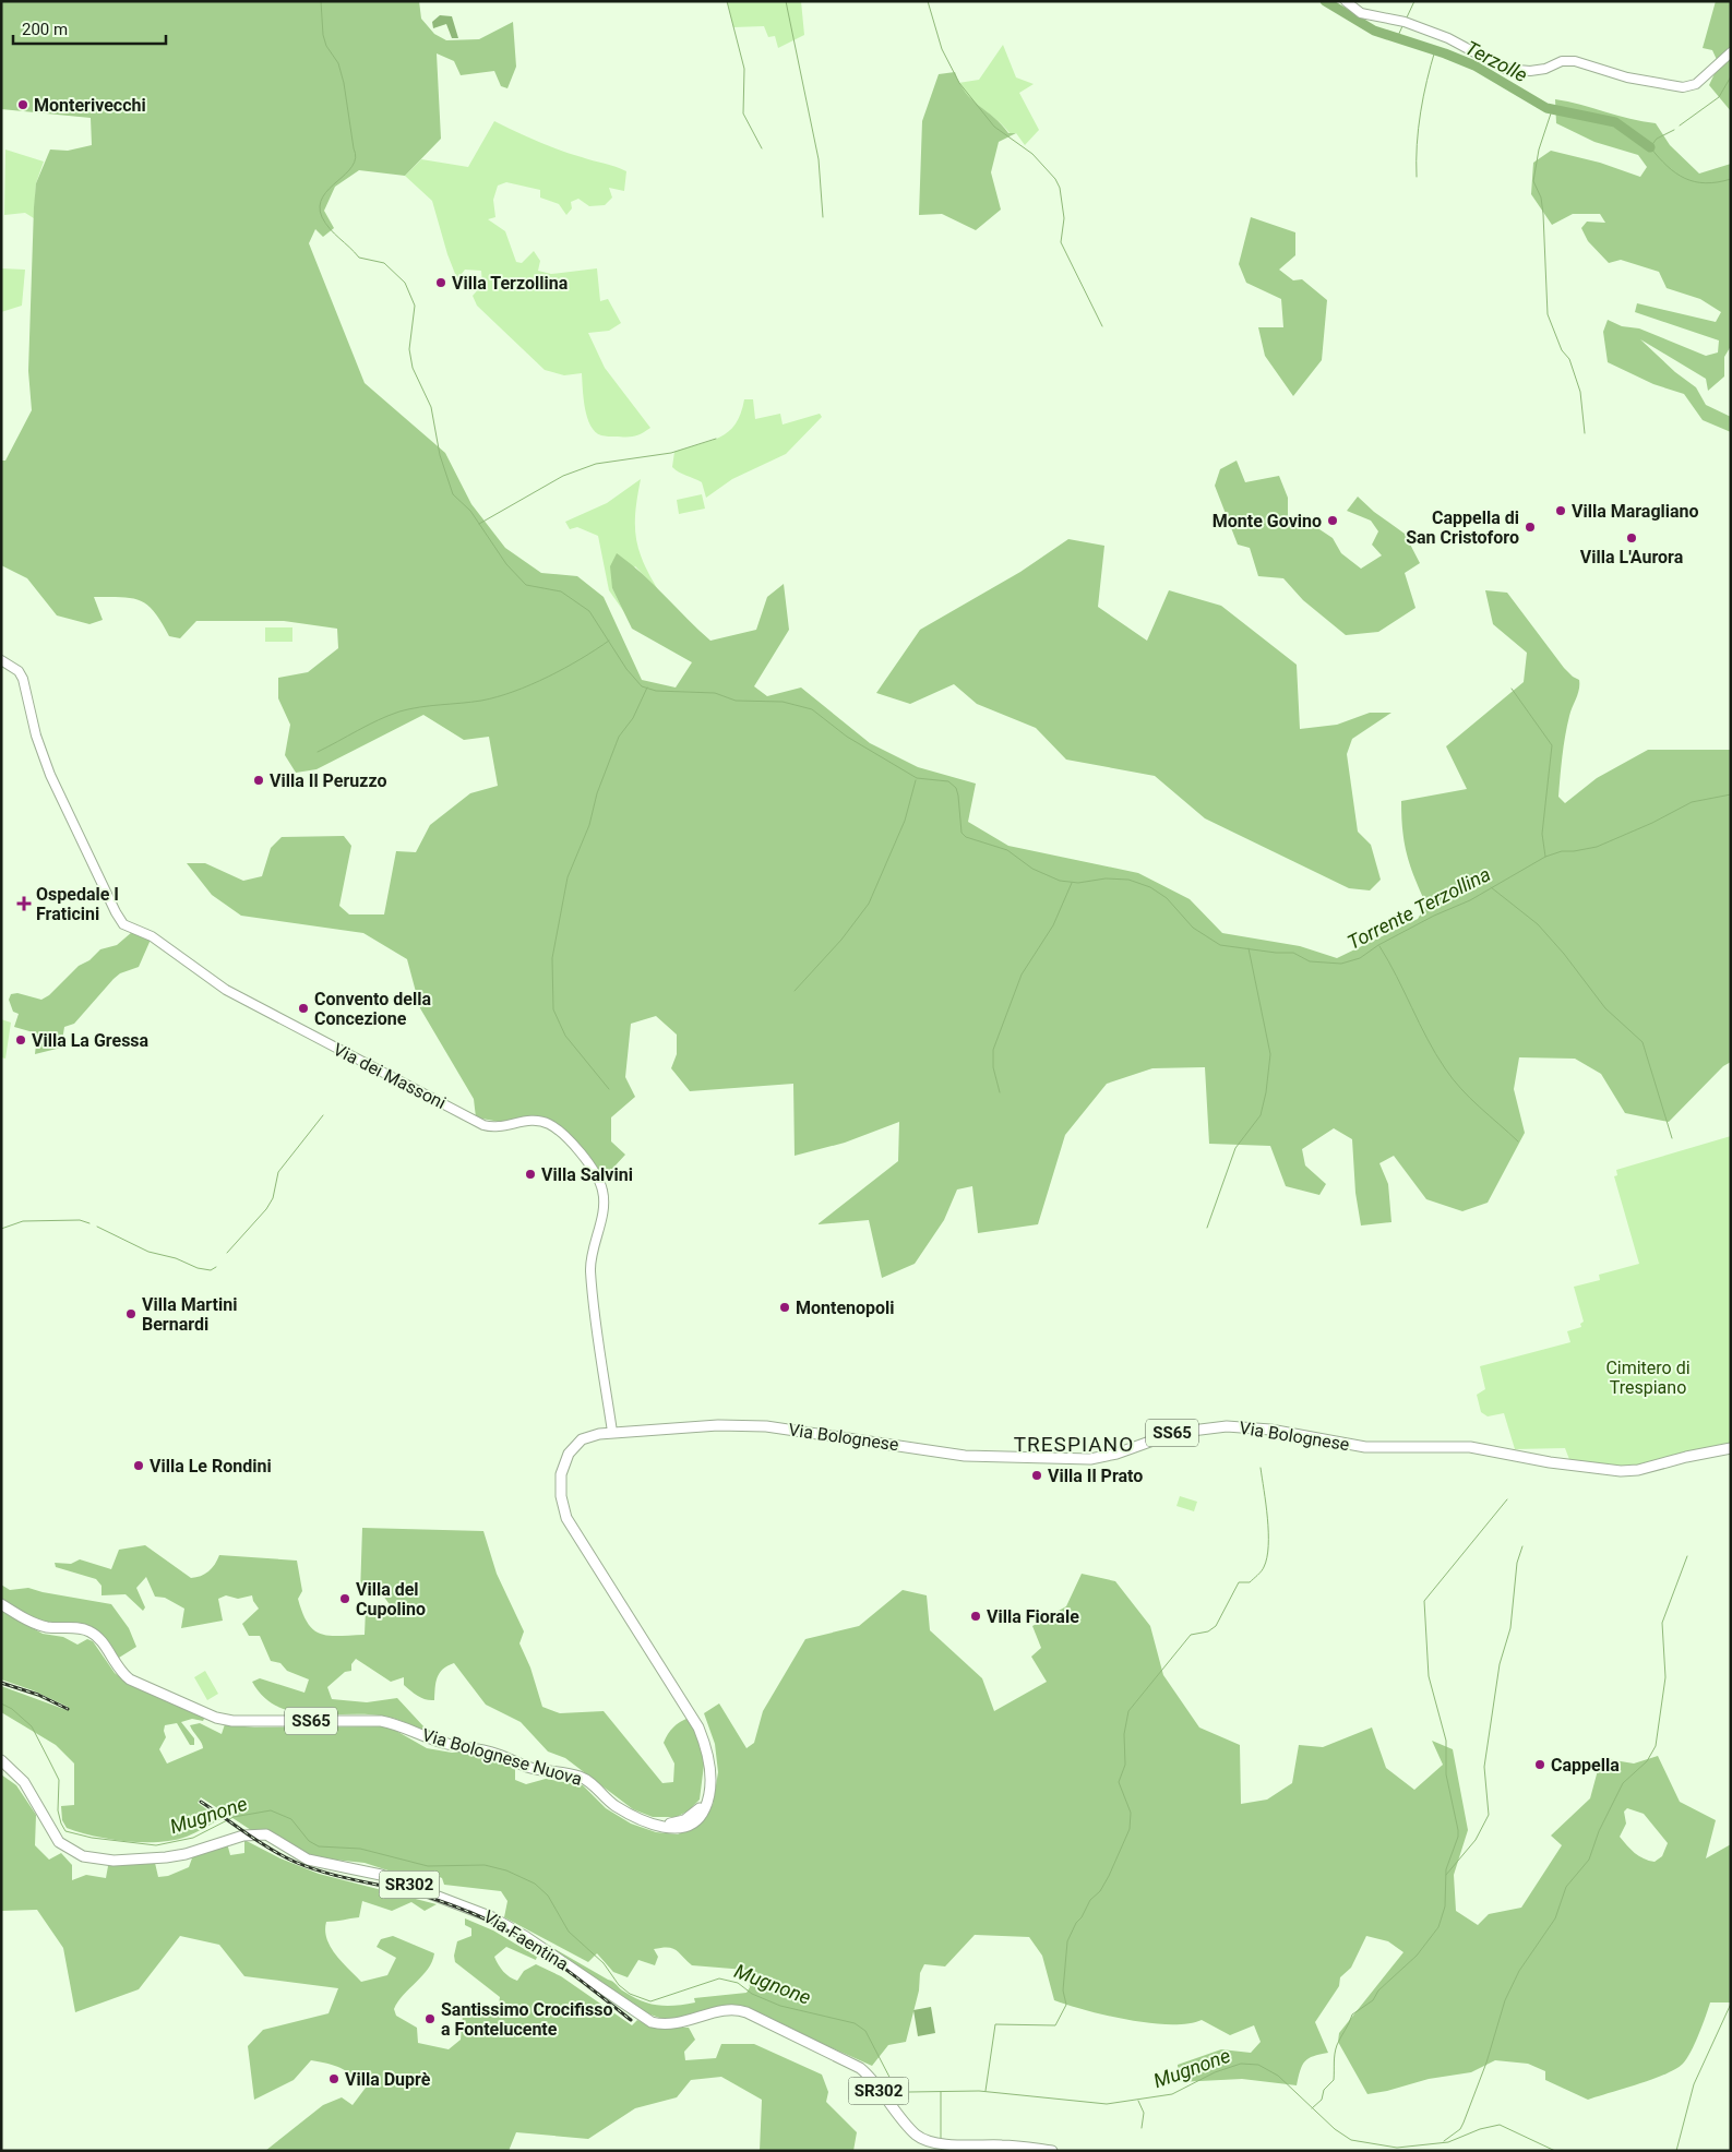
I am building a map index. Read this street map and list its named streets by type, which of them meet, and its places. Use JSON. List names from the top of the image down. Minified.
{"streets":{"main road":["SS65","Via Bolognese","Via Bolognese Nuova","SR302","Via Faentina"],"street":["Via dei Massoni"]},"crossings":[["Via dei Massoni","Via Bolognese"],["Via Bolognese","Via Bolognese Nuova"]],"districts":["TRESPIANO"],"water":["Terzolle","Torrente Terzollina","Mugnone"],"parks":["Cimitero di Trespiano"],"places":{"other":["Monterivecchi","Villa Terzollina","Villa Maragliano","Monte Govino","Cappella di San Cristoforo","Villa L'Aurora","Villa Il Peruzzo","Convento della Concezione","Villa La Gressa","Villa Salvini","Montenopoli","Villa Martini Bernardi","Villa Le Rondini","Villa Il Prato","Villa del Cupolino","Villa Fiorale","Cappella","Santissimo Crocifisso a Fontelucente","Villa Duprè"],"health":["Ospedale I Fraticini"]},"scale_bar":"200 m"}
